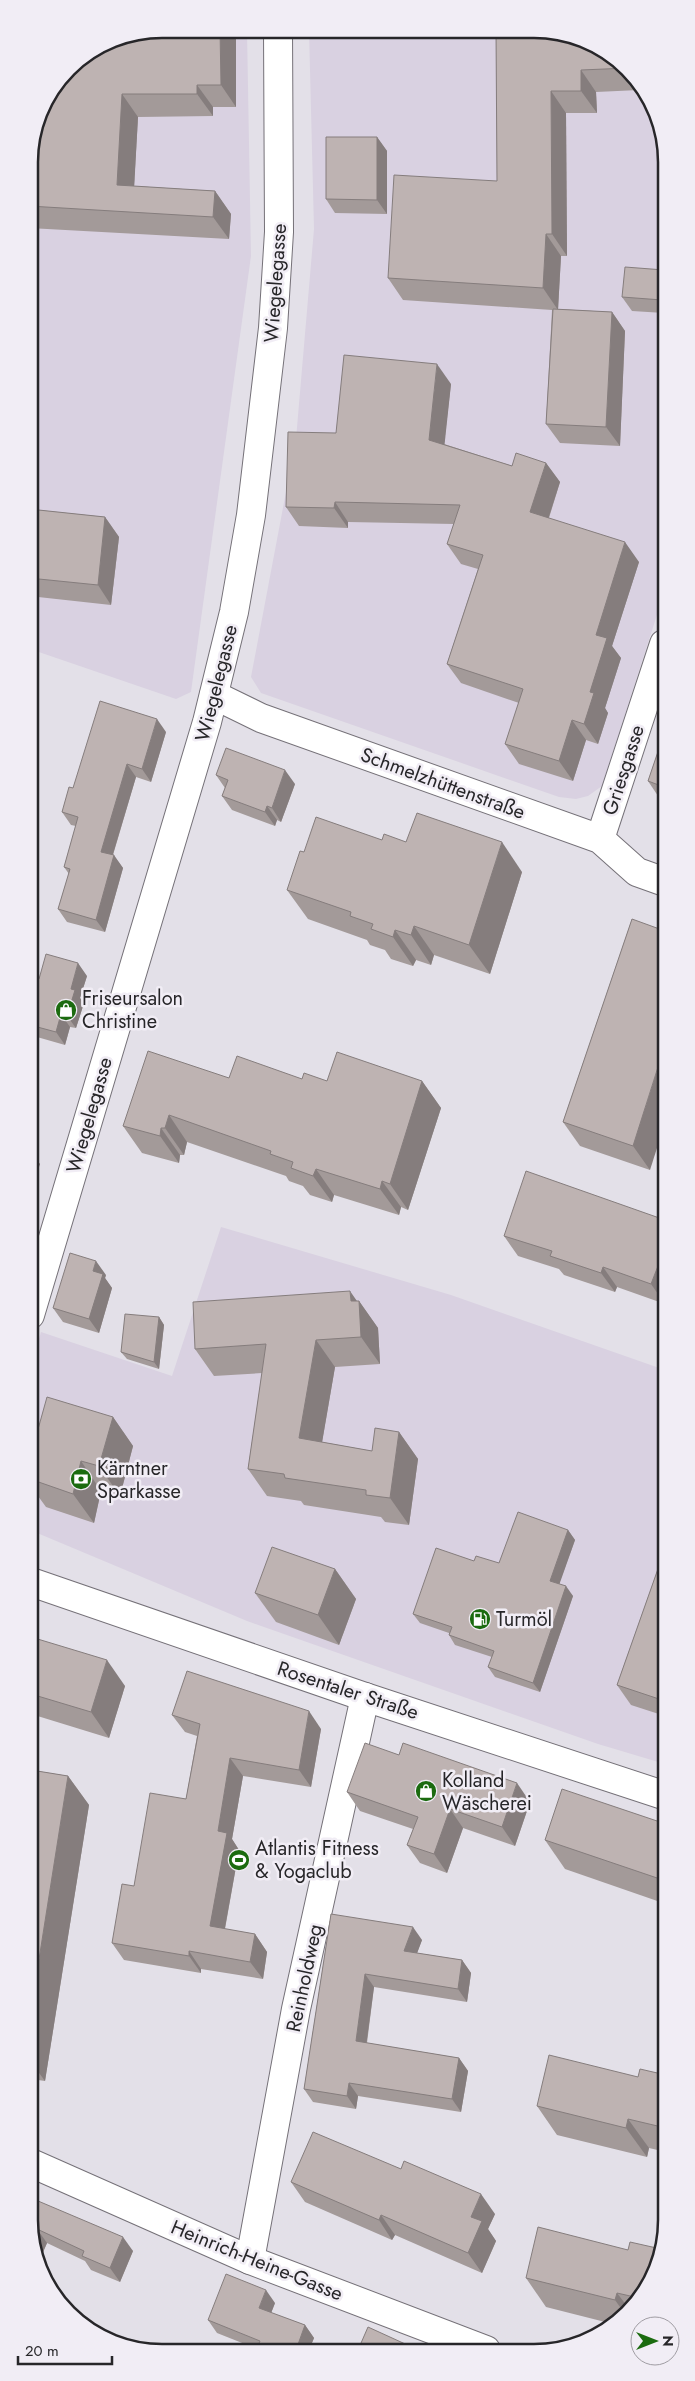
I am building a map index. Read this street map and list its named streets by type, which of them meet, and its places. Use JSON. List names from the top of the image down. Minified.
{"streets":{"street":["Wiegelegasse","Griesgasse","Schmelzhüttenstraße","Rosentaler Straße","Reinholdweg","Heinrich-Heine-Gasse"]},"crossings":[["Wiegelegasse","Schmelzhüttenstraße"],["Griesgasse","Schmelzhüttenstraße"],["Rosentaler Straße","Reinholdweg"],["Reinholdweg","Heinrich-Heine-Gasse"]],"places":{"shop":["Friseursalon Christine","Kolland Wäscherei"],"bank":["Kärntner Sparkasse"],"fuel station":["Turmöl"],"sports":["Atlantis Fitness & Yogaclub"]},"scale_bar":"20 m","north":"right"}
